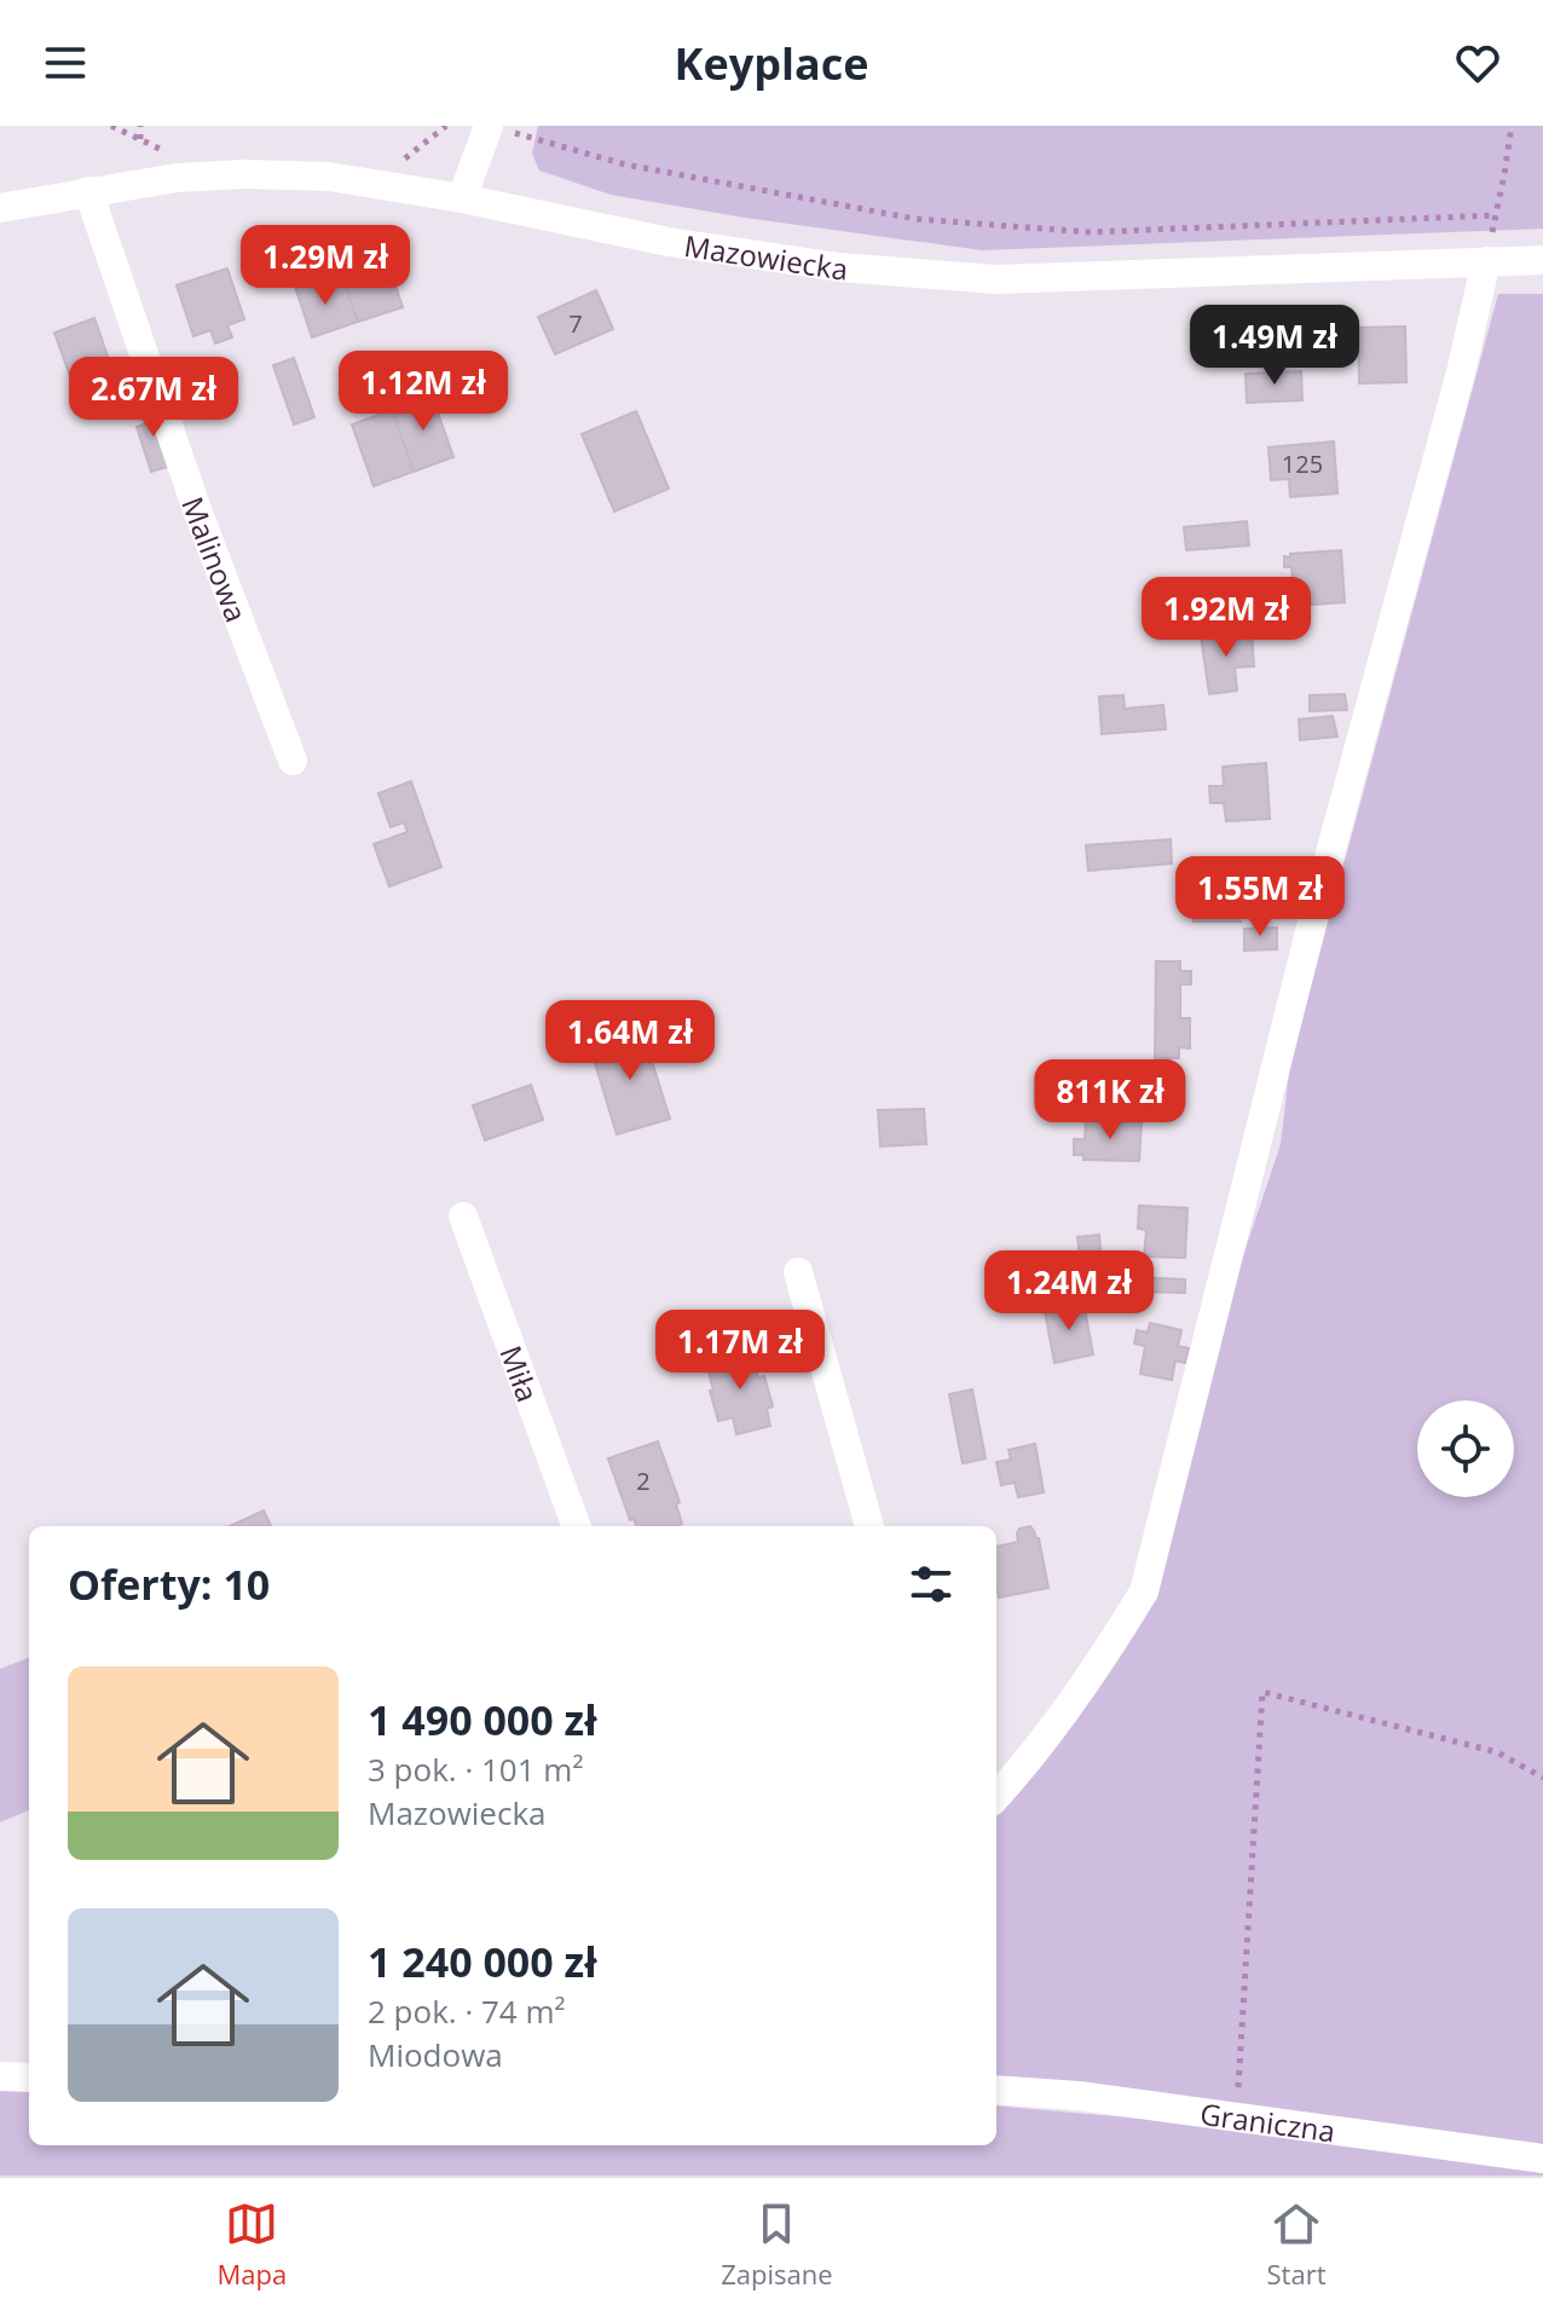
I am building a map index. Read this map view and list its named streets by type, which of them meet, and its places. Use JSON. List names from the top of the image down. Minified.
{"streets":{"street":["Mazowiecka","Malinowa","Miła","Graniczna"]},"crossings":[["Mazowiecka","Malinowa"]],"house_numbers":["7","125","2"],"page":{"header":"Keyplace","price":["1.29M zł","1.49M zł","1.12M zł","2.67M zł","1.92M zł","1.55M zł","1.64M zł","811K zł","1.24M zł","1.17M zł"],"heading":"Oferty: 10","list":[{"name":"1 490 000 zł","note":"3 pok. · 101 m² · Mazowiecka"},{"name":"1 240 000 zł","note":"2 pok. · 74 m² · Miodowa"}],"tabs":["Mapa","Zapisane","Start"]}}
